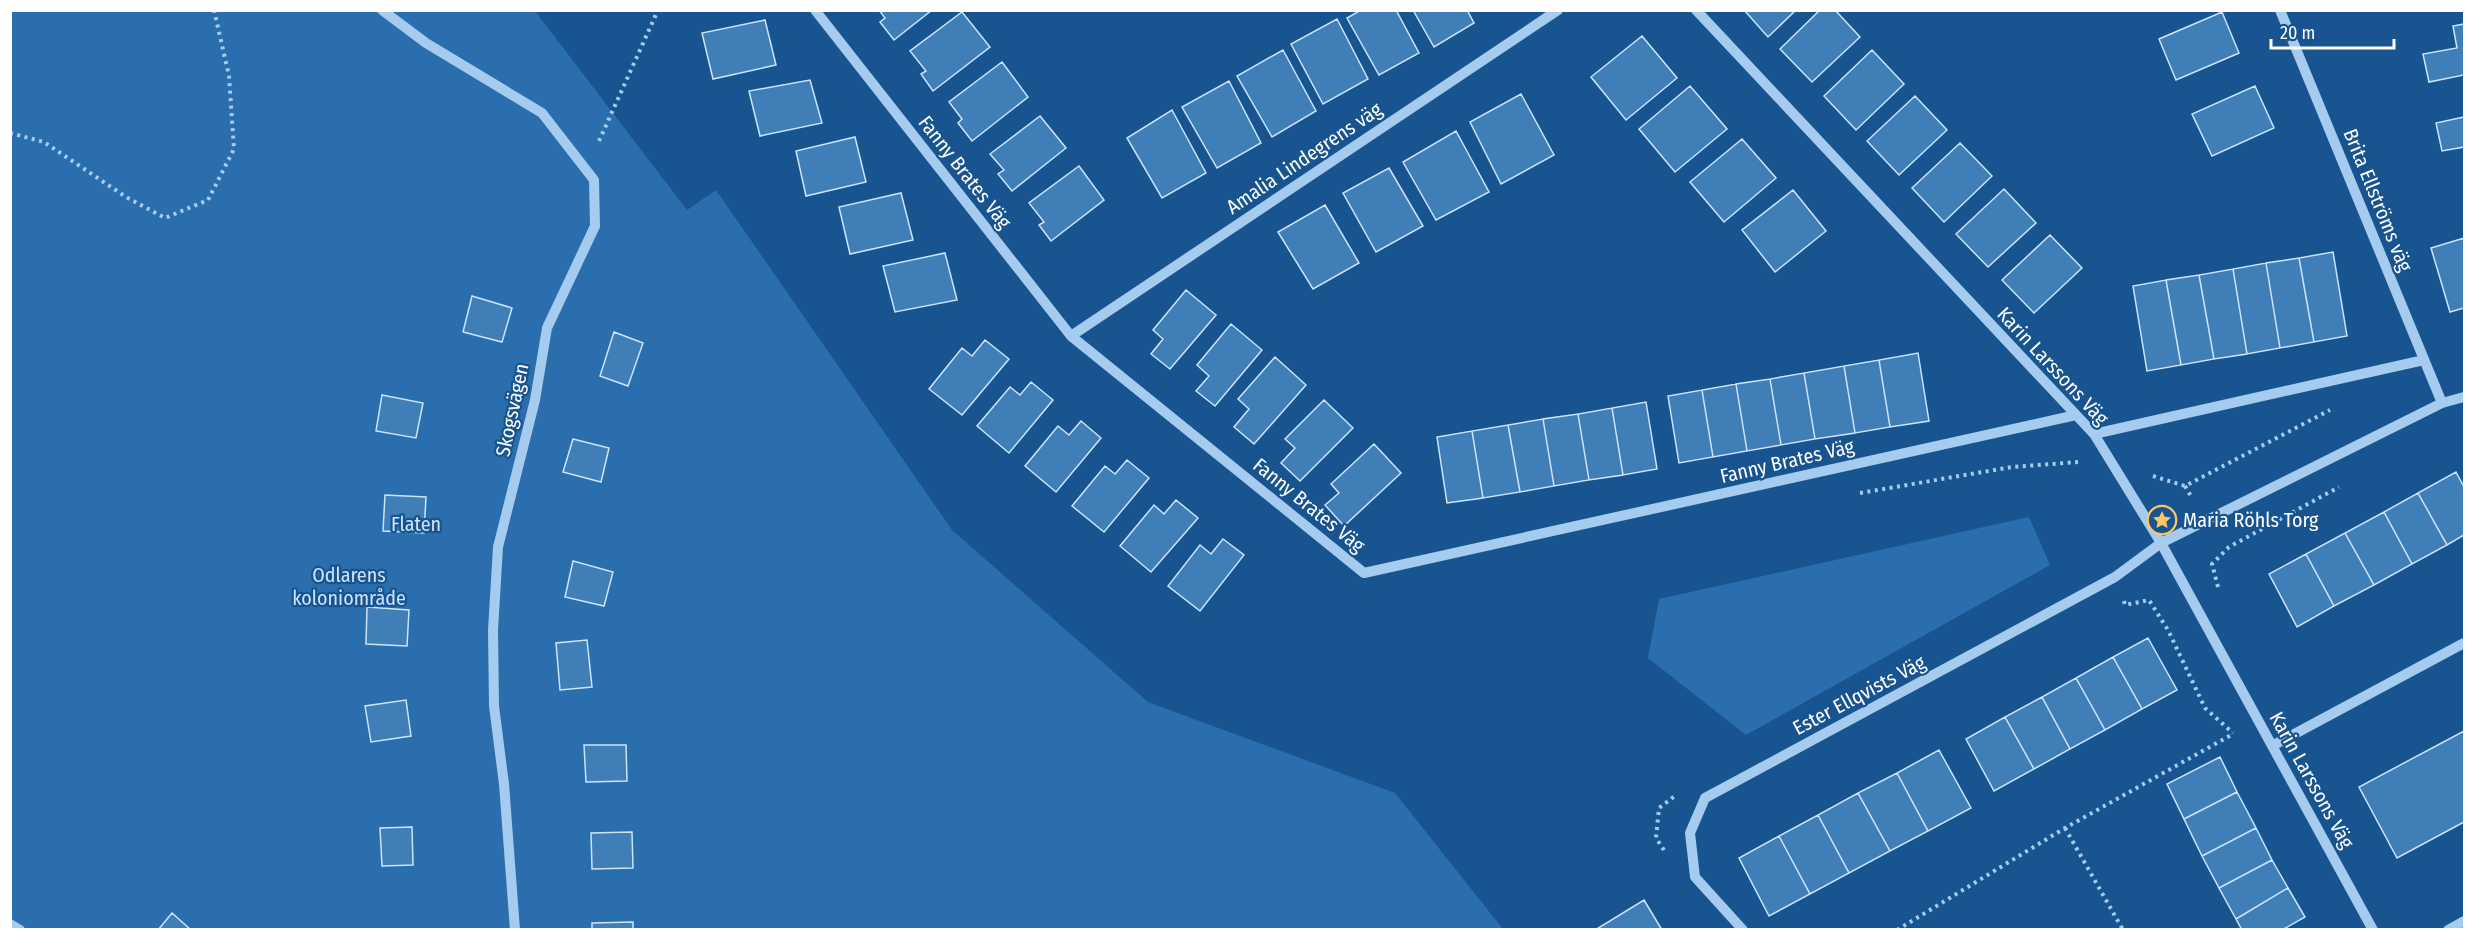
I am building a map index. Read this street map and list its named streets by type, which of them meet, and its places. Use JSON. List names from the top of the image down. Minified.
{"streets":{"street":["Amalia Lindegrens väg","Fanny Brates Väg","Brita Ellströms väg","Karin Larssons Väg","Skogsvägen","Ester Ellqvists Väg"]},"crossings":[["Amalia Lindegrens väg","Fanny Brates Väg"],["Fanny Brates Väg","Karin Larssons Väg"],["Karin Larssons Väg","Ester Ellqvists Väg"]],"parks":["Flaten","Odlarens koloniområde"],"places":{"place":["Maria Röhls Torg"]},"scale_bar":"20 m"}
